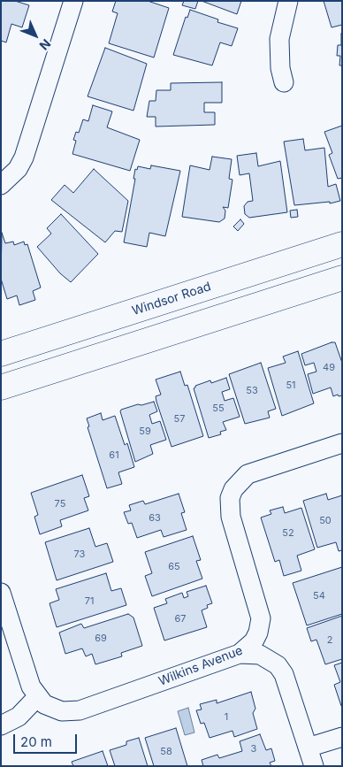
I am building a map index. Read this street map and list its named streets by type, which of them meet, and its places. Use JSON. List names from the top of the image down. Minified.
{"streets":{"main road":["Windsor Road"],"street":["Wilkins Avenue"]},"house_numbers":["49","51","53","55","57","59","61","75","63","50","52","73","65","54","71","67","69","2","1","3","58"],"scale_bar":"20 m","north":"bottom right"}
